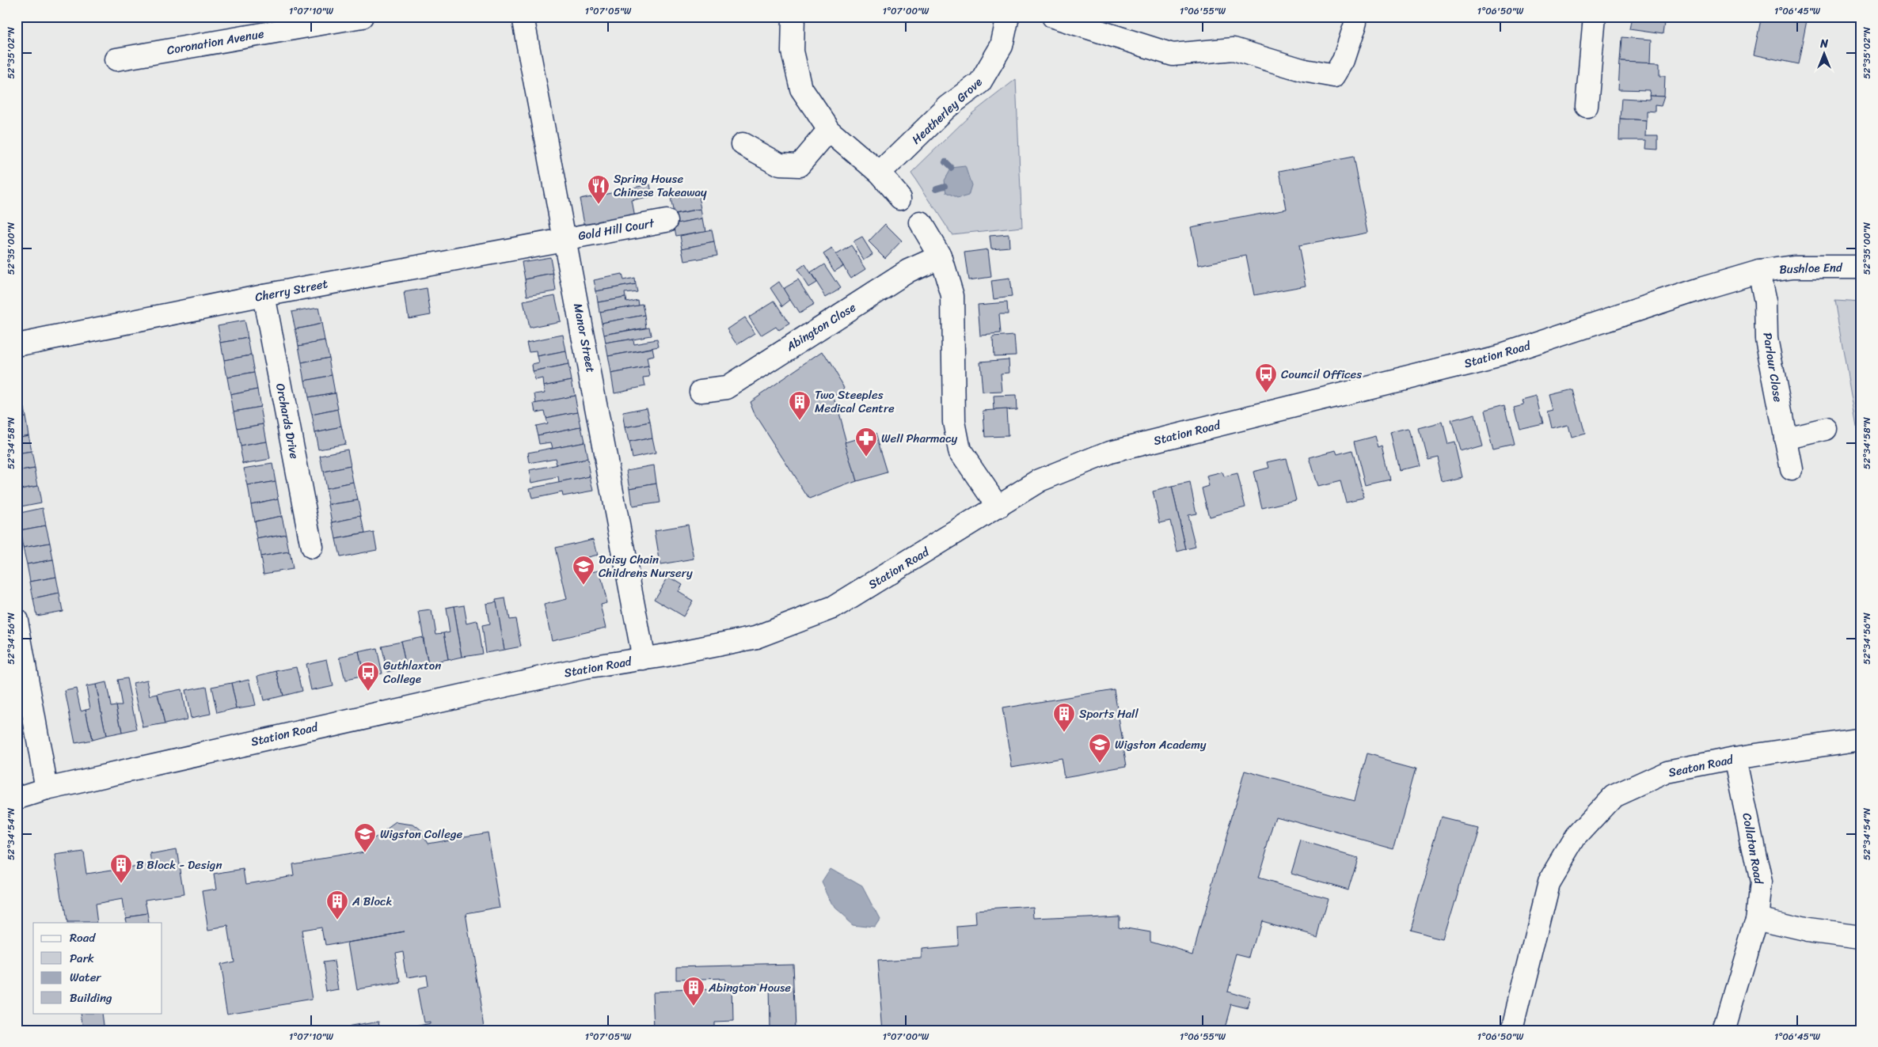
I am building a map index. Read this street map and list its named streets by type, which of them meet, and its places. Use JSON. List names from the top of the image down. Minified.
{"streets":{"street":["Coronation Avenue","Heatherley Grove","Gold Hill Court","Bushloe End","Cherry Street","Abington Close","Manor Street","Station Road","Parlour Close","Orchards Drive","Seaton Road","Collaton Road"]},"crossings":[["Gold Hill Court","Cherry Street"],["Gold Hill Court","Manor Street"],["Bushloe End","Station Road"],["Bushloe End","Parlour Close"],["Cherry Street","Manor Street"],["Cherry Street","Orchards Drive"],["Manor Street","Station Road"],["Station Road","Parlour Close"],["Seaton Road","Collaton Road"]],"places":{"restaurant":["Spring House Chinese Takeaway"],"bus stop":["Council Offices","Guthlaxton College"],"building":["Two Steeples Medical Centre","Sports Hall","B Block - Design","A Block","Abington House"],"pharmacy":["Well Pharmacy"],"school or university":["Daisy Chain Childrens Nursery","Wigston Academy","Wigston College"]},"legend":["Road","Park","Water","Building"],"north":"top","coordinates":["1°07'10\"W","1°07'05\"W","1°07'00\"W","1°06'55\"W","1°06'50\"W","1°06'45\"W","52°35'02\"N","52°35'00\"N","52°34'58\"N","52°34'56\"N","52°34'54\"N"]}
